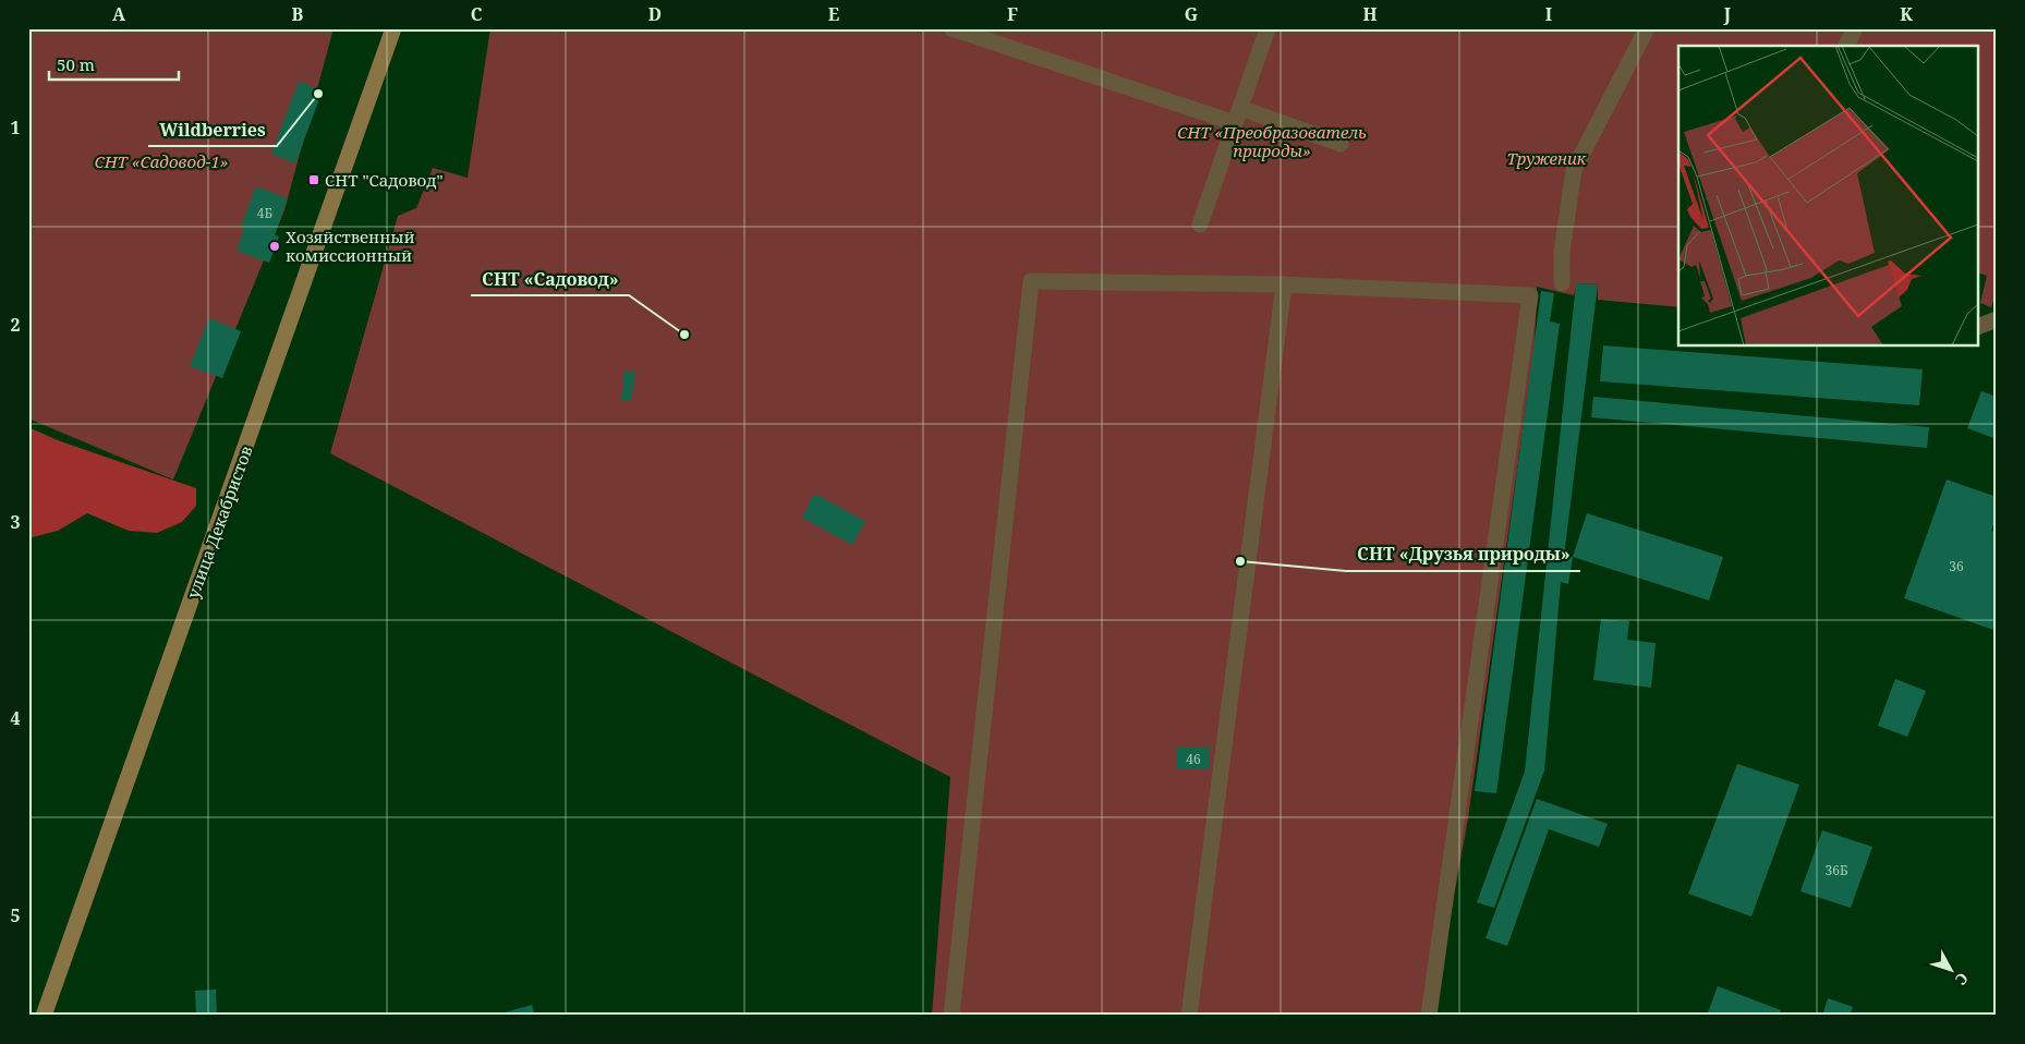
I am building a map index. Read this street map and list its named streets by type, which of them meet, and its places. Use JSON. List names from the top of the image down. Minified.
{"streets":{"street":["улица Декабристов"]},"parks":["СНТ «Преобразователь природы»","Труженик","СНТ «Садовод-1»"],"places":{"other":["Wildberries","Хозяйственный комиссионный","СНТ «Садовод»","СНТ «Друзья природы»"],"transit":["СНТ \"Садовод\""]},"house_numbers":["4Б","36","46","36Б"],"scale_bar":"50 m","north":"bottom right","grid":{"columns":["A","B","C","D","E","F","G","H","I","J","K"],"rows":["1","2","3","4","5"]}}
